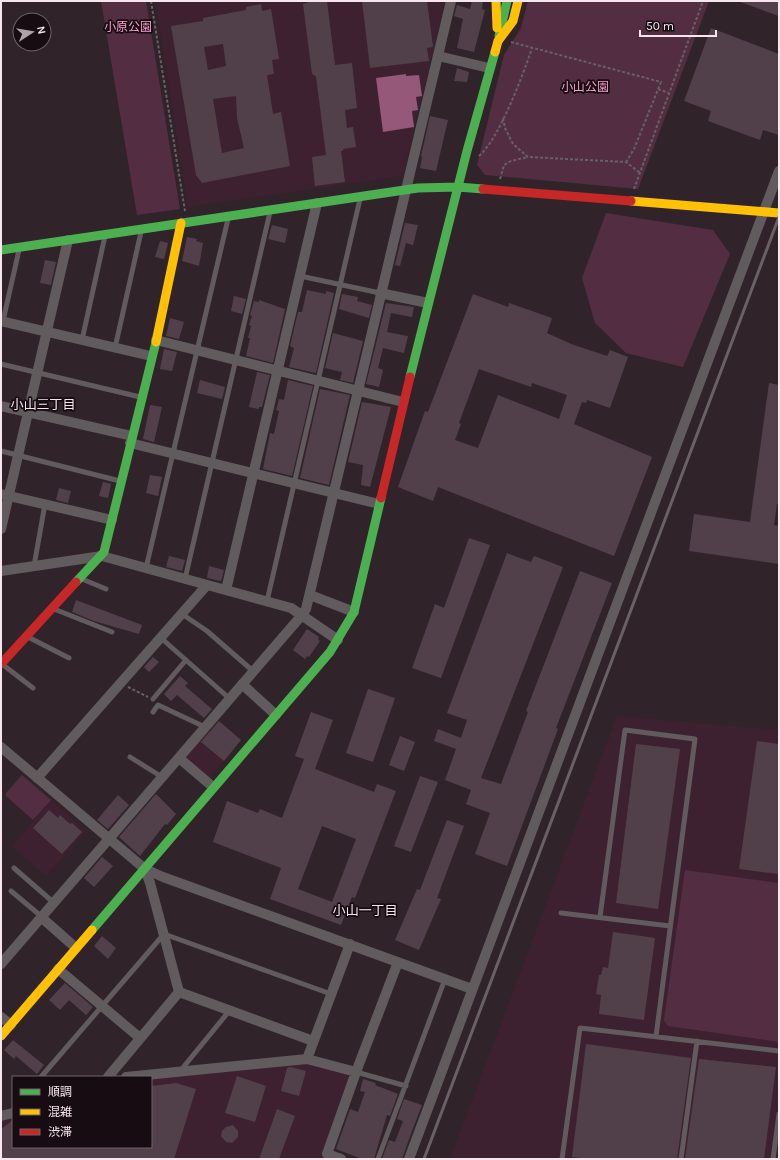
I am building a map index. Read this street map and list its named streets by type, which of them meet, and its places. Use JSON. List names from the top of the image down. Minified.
{"districts":["小山三丁目","小山一丁目"],"parks":["小原公園","小山公園"],"legend":["順調","混雑","渋滞"],"scale_bar":"50 m","north":"right"}
